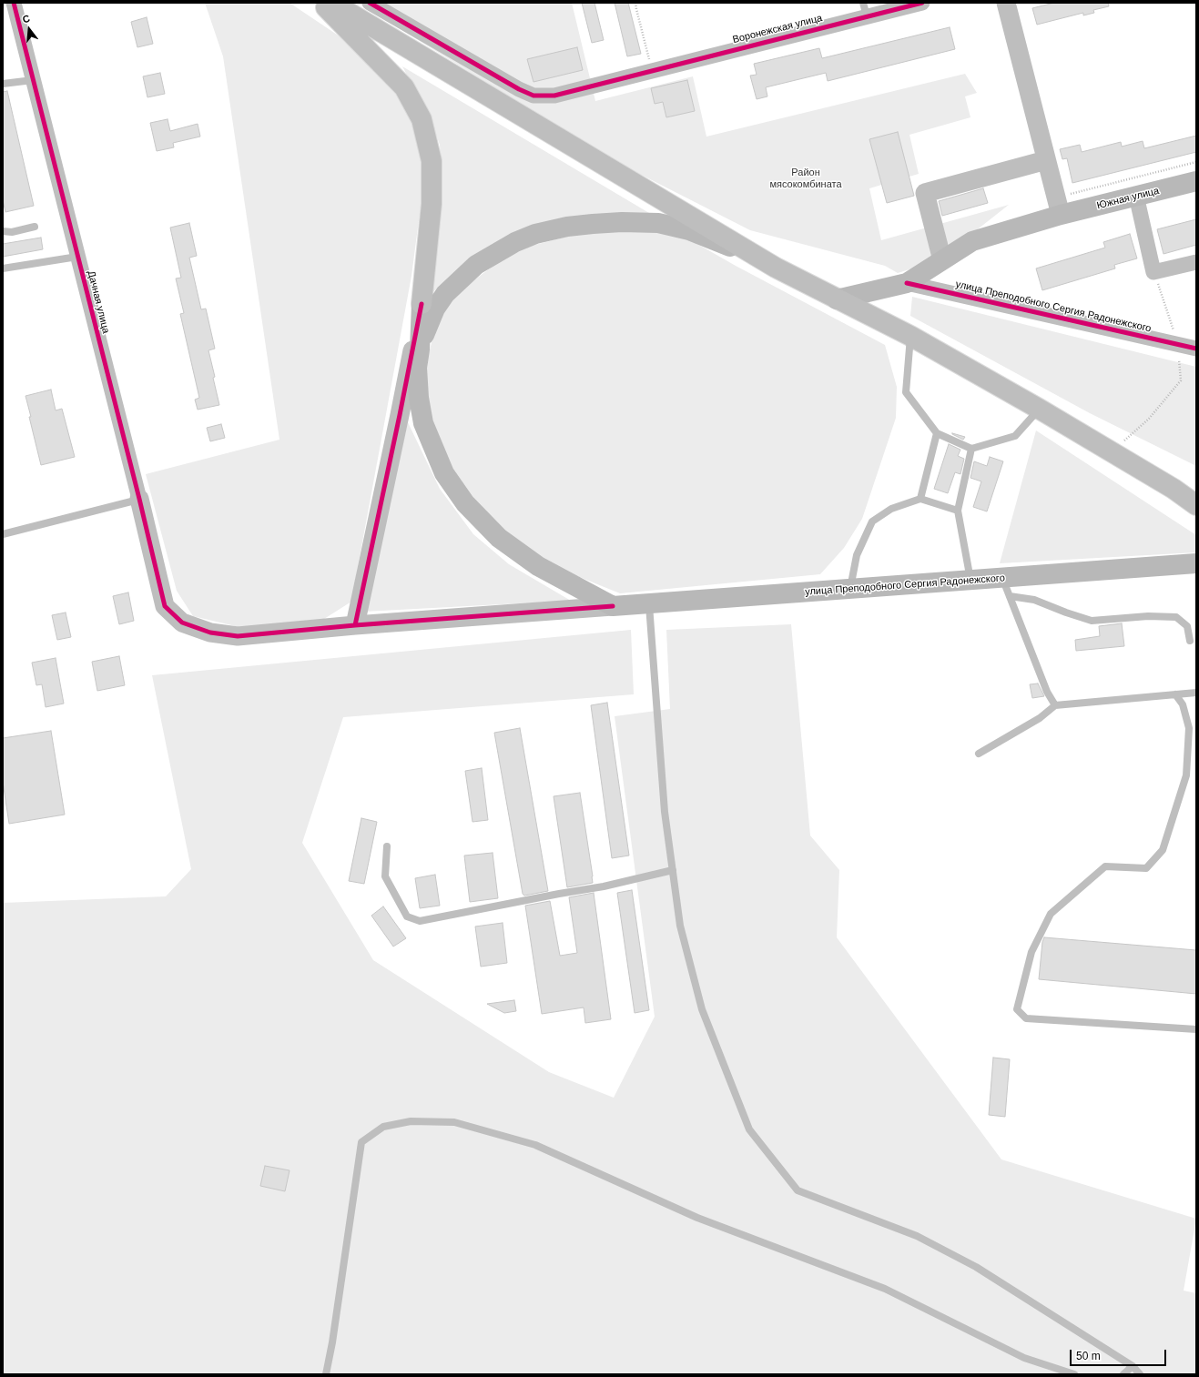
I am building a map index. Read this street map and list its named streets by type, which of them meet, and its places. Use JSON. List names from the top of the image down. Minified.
{"streets":{"main road":["Южная улица","улица Преподобного Сергия Радонежского"],"street":["Воронежская улица","Дачная улица"]},"crossings":[["Южная улица","улица Преподобного Сергия Радонежского"]],"parks":["Район мясокомбината"],"scale_bar":"50 m","north":"top"}
